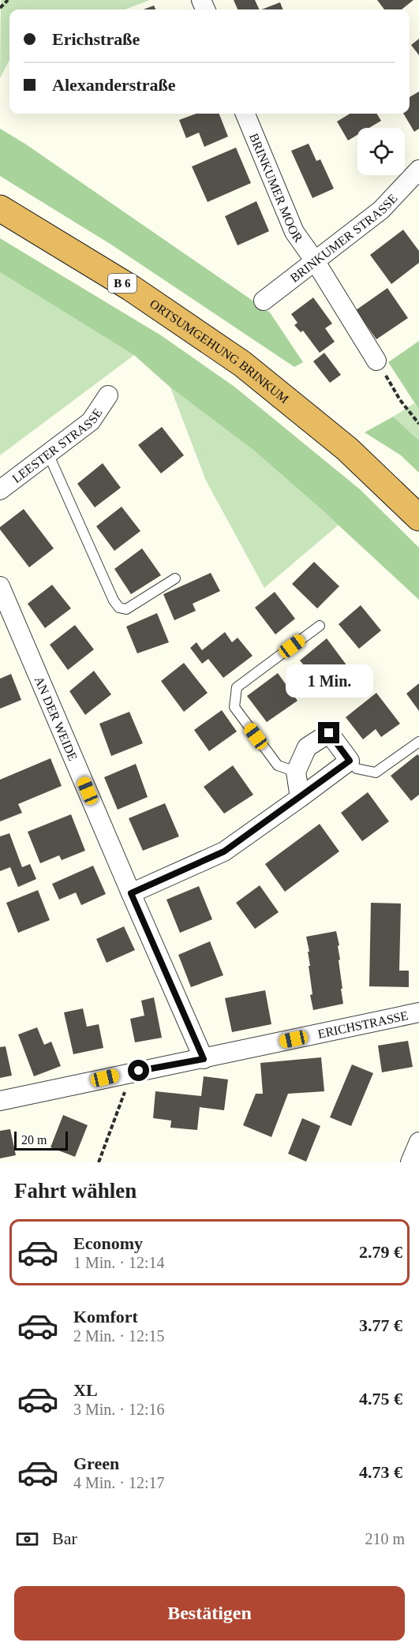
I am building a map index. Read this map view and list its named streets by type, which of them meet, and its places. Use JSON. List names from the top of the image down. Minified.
{"streets":{"highway":["B 6","ORTSUMGEHUNG BRINKUM"],"street":["BRINKUMER MOOR","BRINKUMER STRASSE","LEESTER STRASSE","AN DER WEIDE","ERICHSTRASSE"]},"crossings":[["BRINKUMER MOOR","BRINKUMER STRASSE"],["AN DER WEIDE","ERICHSTRASSE"]],"scale_bar":"20 m","page":{"banner":["Erichstraße","Alexanderstraße"],"bubble":"1 Min.","scale":"20 m","heading":"Fahrt wählen","list":[{"name":"Economy","note":"1 Min. · 12:14","value":"2.79 €"},{"name":"Komfort","note":"2 Min. · 12:15","value":"3.77 €"},{"name":"XL","note":"3 Min. · 12:16","value":"4.75 €"},{"name":"Green","note":"4 Min. · 12:17","value":"4.73 €"}],"pay":["Bar","210 m"],"buttons":"Bestätigen"}}
